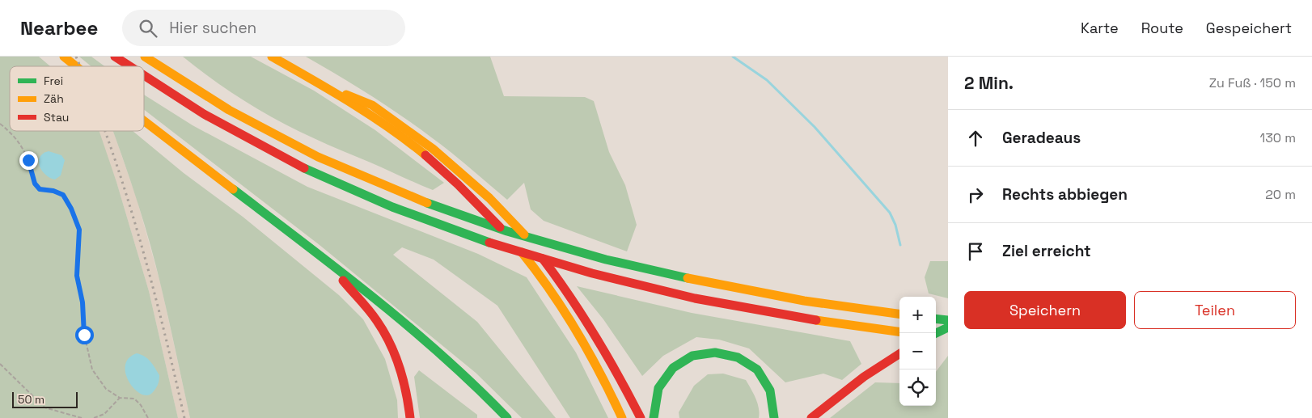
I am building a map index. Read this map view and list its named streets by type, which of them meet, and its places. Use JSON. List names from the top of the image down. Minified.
{"legend":["Frei","Zäh","Stau"],"scale_bar":"50 m","page":{"header":"Nearbee","search":"Hier suchen","nav":["Karte","Route","Gespeichert"],"heading":["2 Min.","Zu Fuß · 150 m"],"list":[["Geradeaus","130 m"],["Rechts abbiegen","20 m"],"Ziel erreicht"],"buttons":["Speichern","Teilen"],"map_buttons":["+","−"],"scale":"50 m"}}
